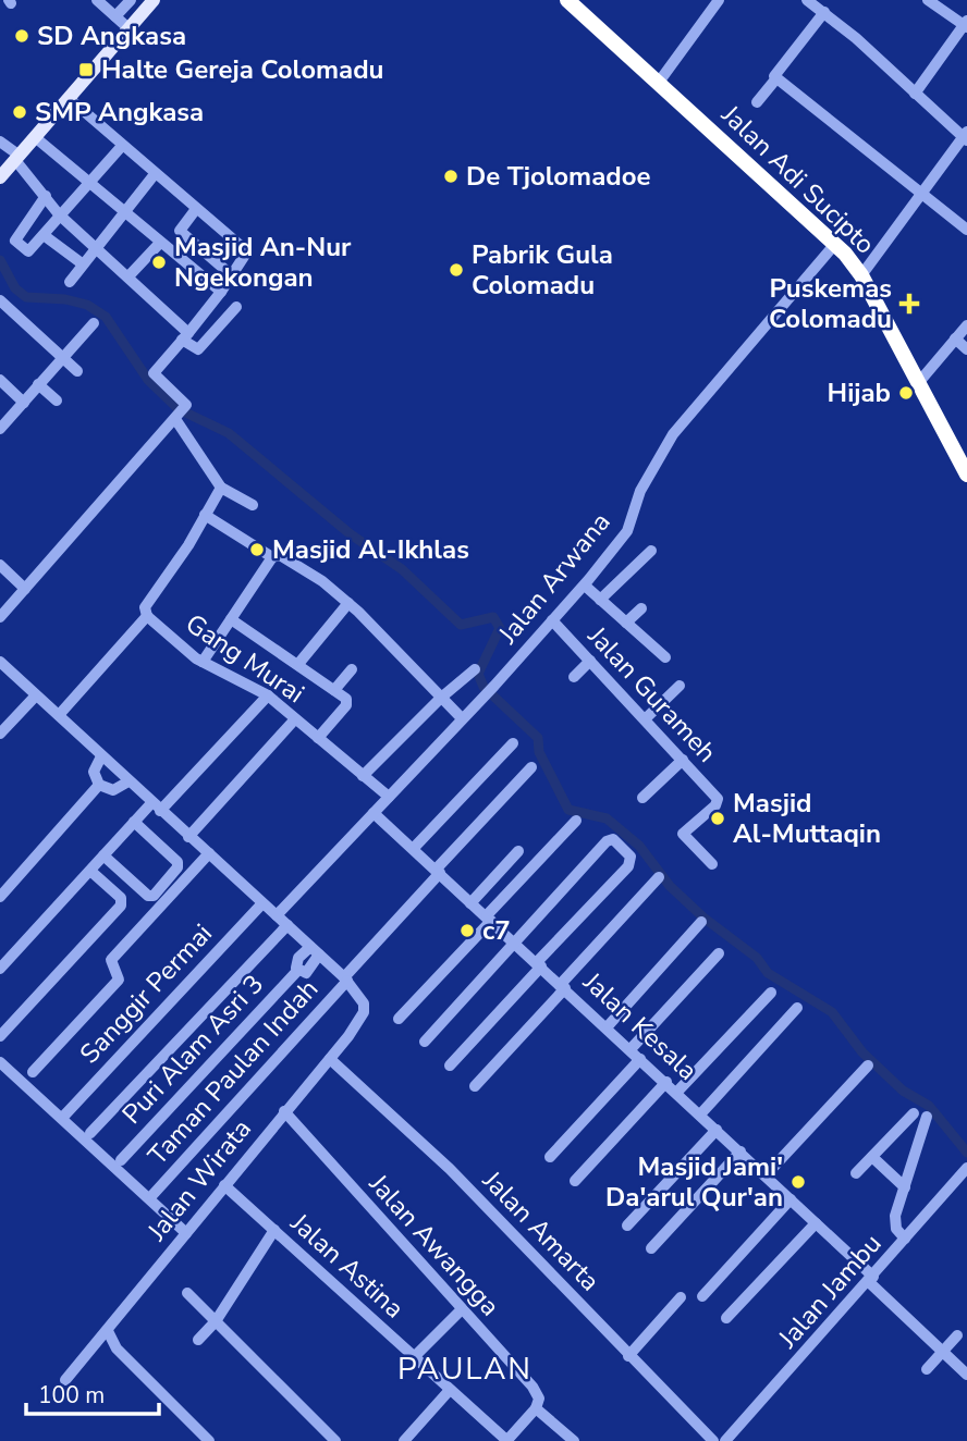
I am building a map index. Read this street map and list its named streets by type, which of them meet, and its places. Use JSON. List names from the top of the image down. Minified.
{"streets":{"highway":["Jalan Adi Sucipto"],"street":["Jalan Arwana","Gang Murai","Jalan Gurameh","Sanggir Permai","Jalan Kesala","Puri Alam Asri 3","Taman Paulan Indah","Jalan Wirata","Jalan Amarta","Jalan Awangga","Jalan Astina","Jalan Jambu"]},"crossings":[["Jalan Adi Sucipto","Jalan Arwana"],["Jalan Arwana","Gang Murai"],["Jalan Arwana","Jalan Gurameh"],["Jalan Arwana","Jalan Kesala"],["Jalan Kesala","Taman Paulan Indah"],["Jalan Kesala","Jalan Jambu"],["Taman Paulan Indah","Jalan Wirata"],["Jalan Wirata","Jalan Amarta"],["Jalan Wirata","Jalan Awangga"],["Jalan Wirata","Jalan Astina"]],"districts":["PAULAN"],"places":{"other":["SD Angkasa","SMP Angkasa","De Tjolomadoe","Masjid An-Nur Ngekongan","Pabrik Gula Colomadu","Hijab","Masjid Al-Ikhlas","Masjid Al-Muttaqin","c7","Masjid Jami' Da'arul Qur'an"],"transit":["Halte Gereja Colomadu"],"health":["Puskemas Colomadu"]},"scale_bar":"100 m"}
